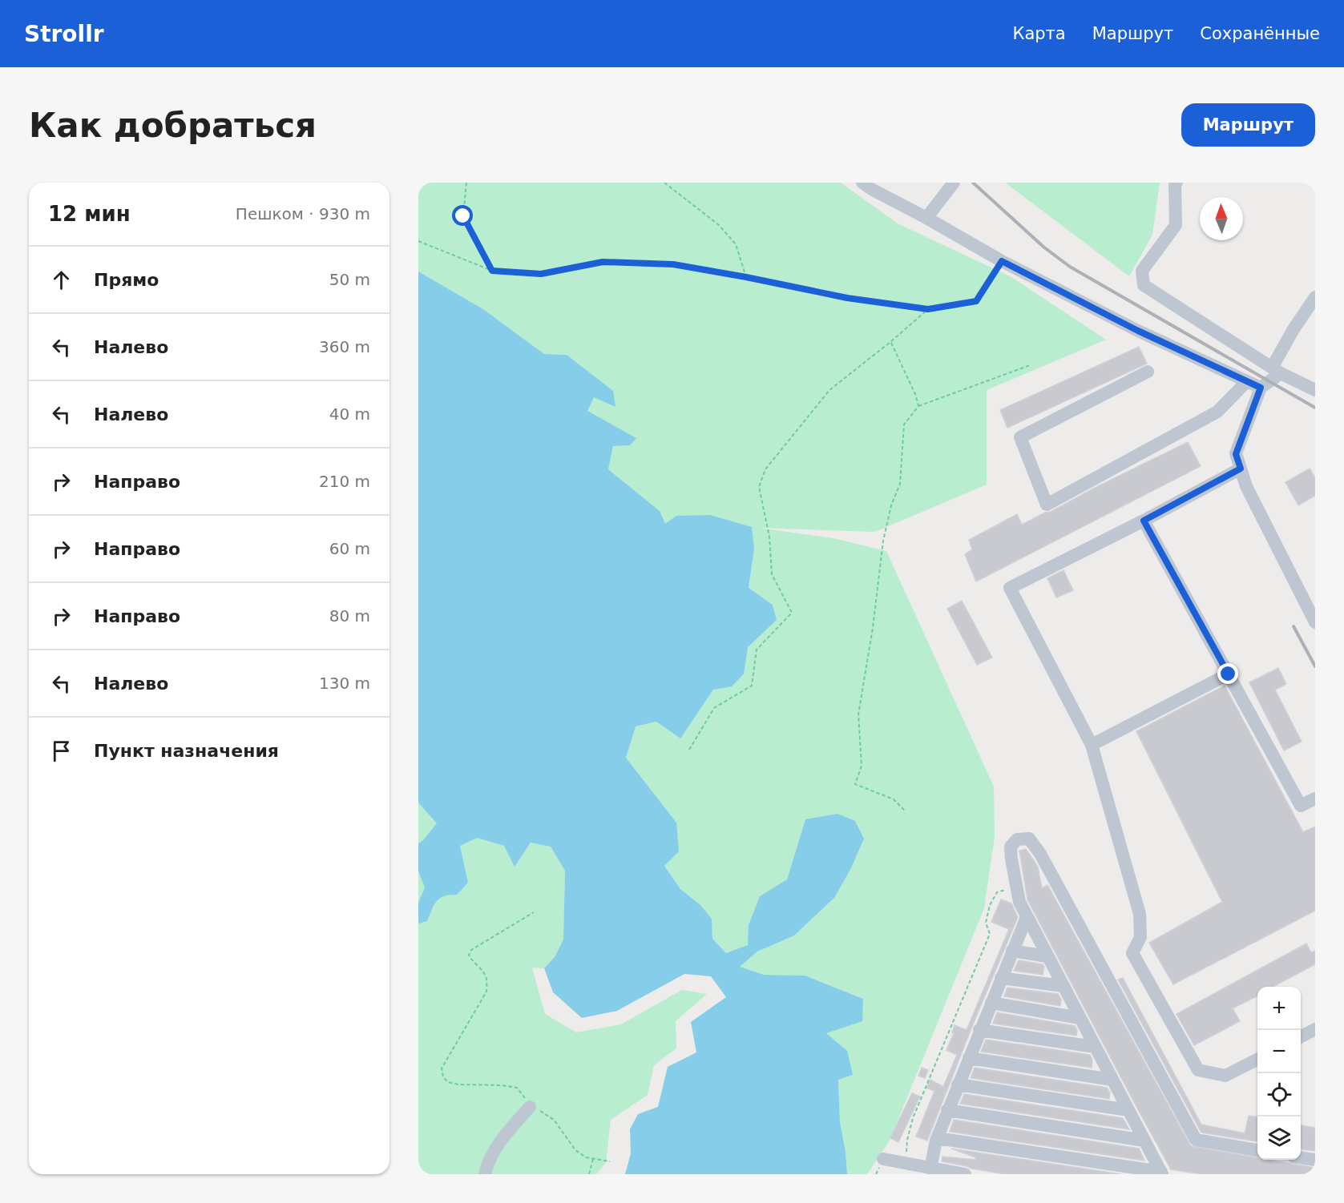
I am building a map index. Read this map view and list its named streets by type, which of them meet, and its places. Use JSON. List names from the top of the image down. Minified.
{"north":"top","page":{"header":"Strollr","nav":["Карта","Маршрут","Сохранённые"],"buttons":"Маршрут","title":"Как добраться","heading":["12 мин","Пешком · 930 m"],"list":[["Прямо","50 m"],["Налево","360 m"],["Налево","40 m"],["Направо","210 m"],["Направо","60 m"],["Направо","80 m"],["Налево","130 m"],"Пункт назначения"],"map_buttons":["+","−"]}}
